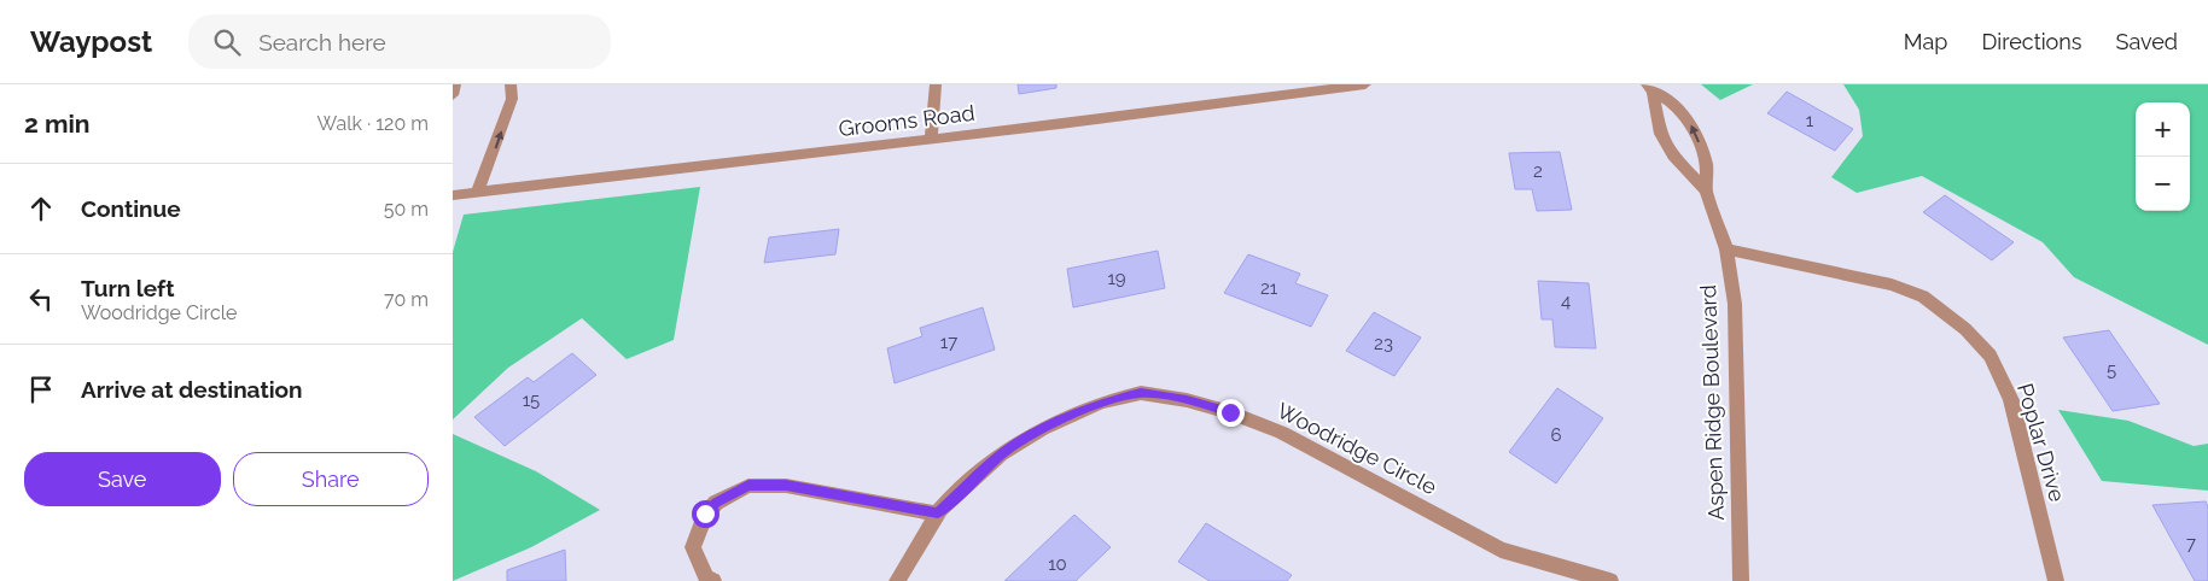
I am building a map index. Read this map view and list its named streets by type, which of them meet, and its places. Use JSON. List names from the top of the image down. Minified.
{"streets":{"street":["Grooms Road","Aspen Ridge Boulevard","Poplar Drive","Woodridge Circle"]},"crossings":[["Aspen Ridge Boulevard","Poplar Drive"]],"house_numbers":["1","2","19","21","4","17","23","5","15","6","7","10"],"page":{"header":"Waypost","search":"Search here","nav":["Map","Directions","Saved"],"heading":["2 min","Walk · 120 m"],"map_buttons":["+","−"],"list":[["Continue","50 m"],["Turn left","Woodridge Circle","70 m"],"Arrive at destination"],"buttons":["Save","Share"]}}
